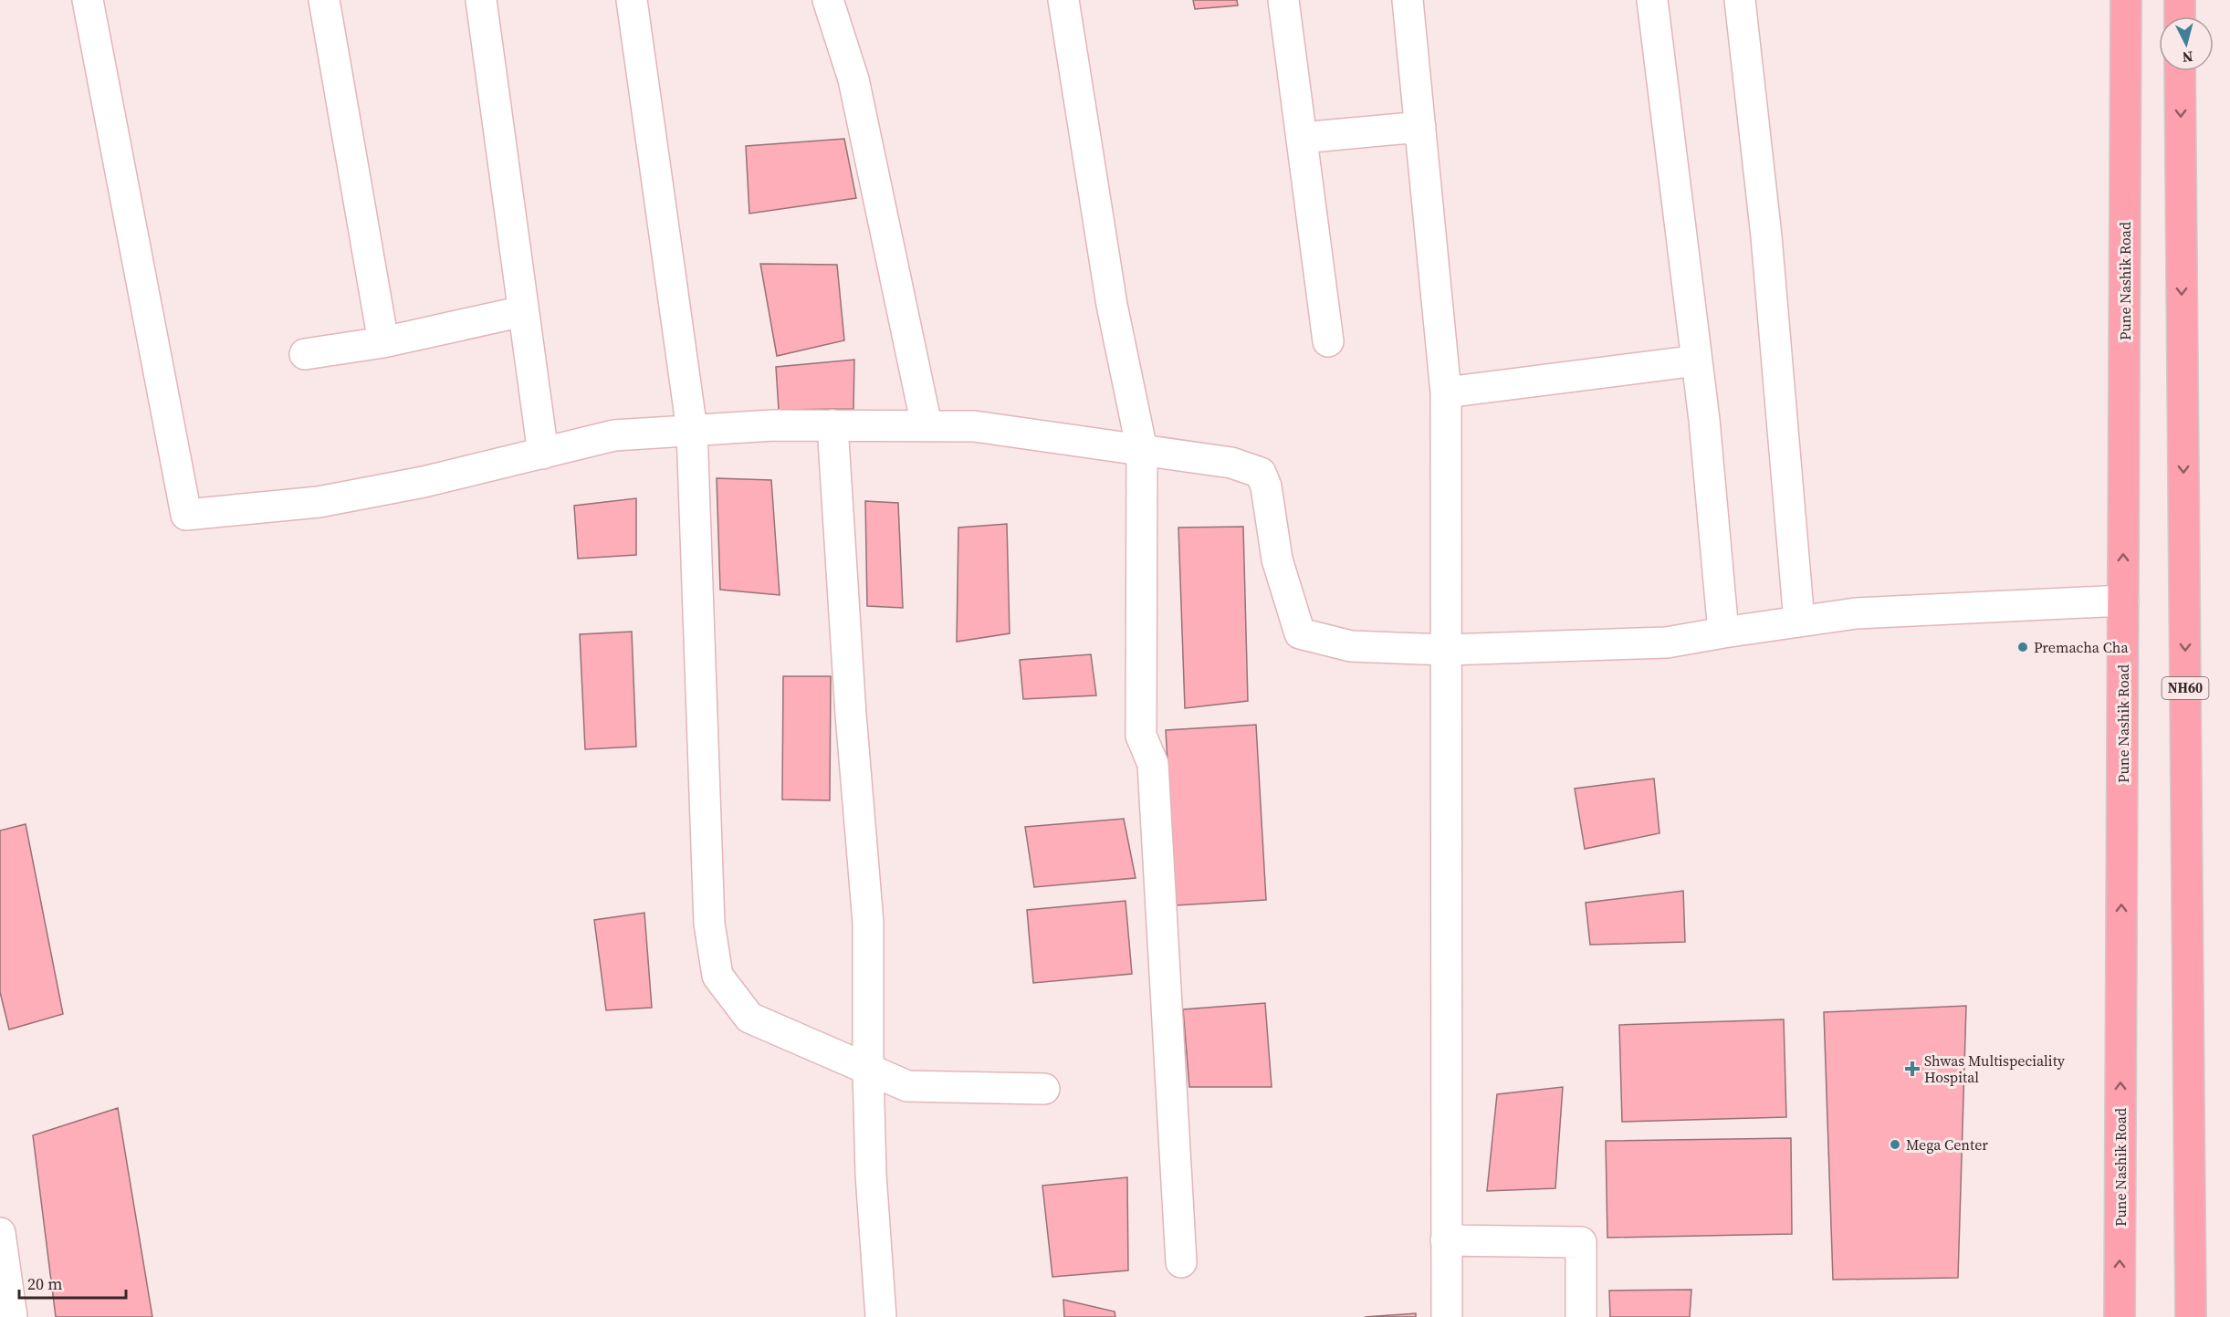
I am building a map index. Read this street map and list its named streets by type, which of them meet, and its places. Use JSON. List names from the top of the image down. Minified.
{"streets":{"highway":["Pune Nashik Road","NH60"]},"places":{"other":["Premacha Cha","Mega Center"],"health":["Shwas Multispeciality Hospital"]},"scale_bar":"20 m","north":"bottom"}
